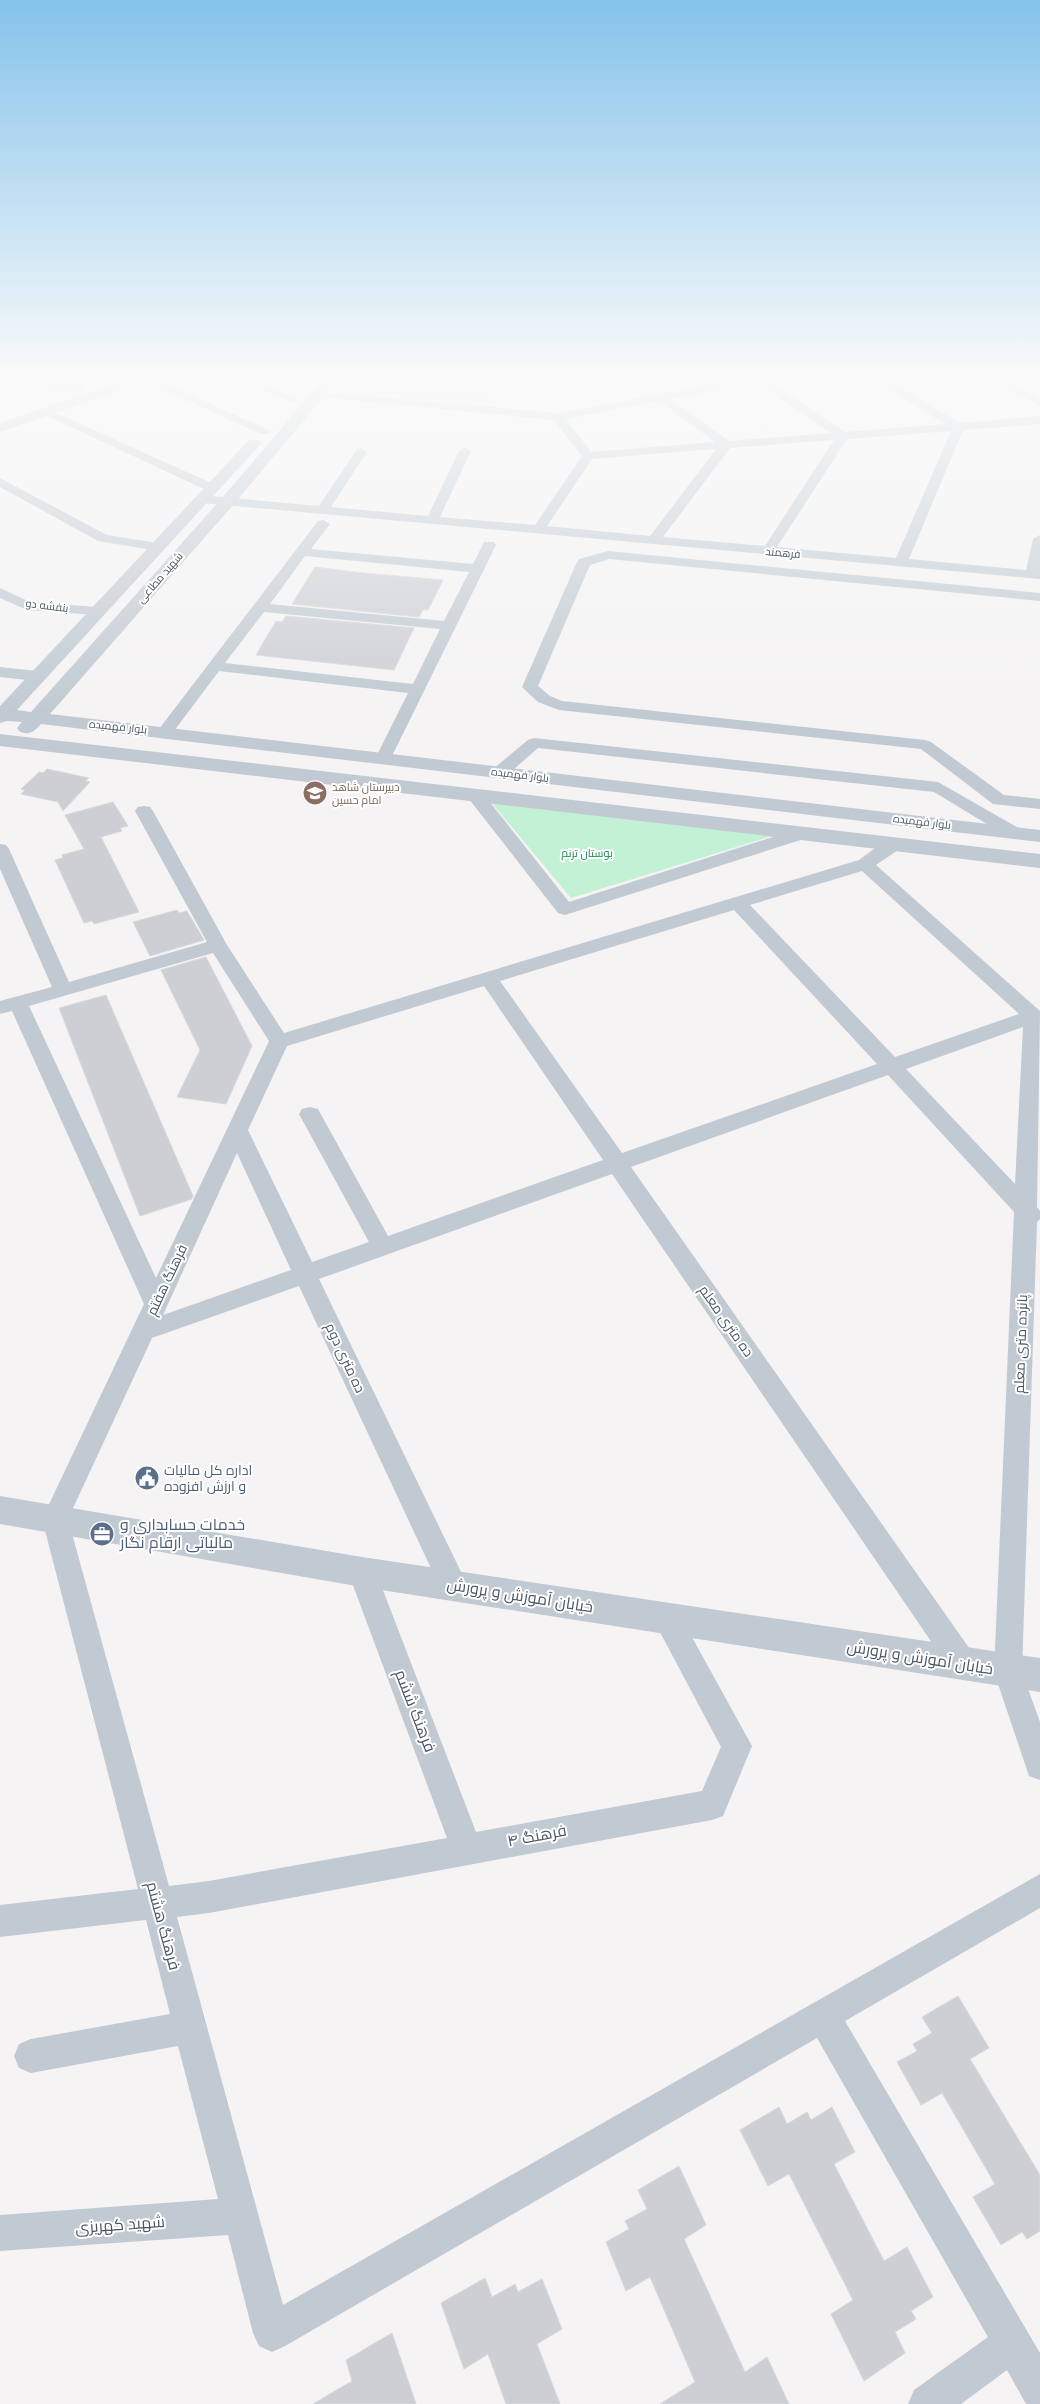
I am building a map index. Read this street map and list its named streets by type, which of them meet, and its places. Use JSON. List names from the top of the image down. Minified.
{"streets":{"street":["فرهمند","شهید مطاعی","بنفشه دو","بلوار فهمیده","فرهنگ هفتم","ده متری معلم","پانزده متری معلم","ده متری دوم","خیابان آموزش و پرورش","فرهنگ ششم","فرهنگ ۴","فرهنگ هشتم","شهید کهریزی"]},"crossings":[["فرهمند","شهید مطاعی"],["شهید مطاعی","بنفشه دو"],["شهید مطاعی","بلوار فهمیده"],["فرهنگ هفتم","ده متری دوم"],["فرهنگ هفتم","خیابان آموزش و پرورش"],["فرهنگ هفتم","فرهنگ هشتم"],["ده متری معلم","خیابان آموزش و پرورش"],["پانزده متری معلم","خیابان آموزش و پرورش"],["ده متری دوم","خیابان آموزش و پرورش"],["خیابان آموزش و پرورش","فرهنگ ششم"],["خیابان آموزش و پرورش","فرهنگ ۴"],["خیابان آموزش و پرورش","فرهنگ هشتم"],["فرهنگ ششم","فرهنگ ۴"],["فرهنگ ۴","فرهنگ هشتم"],["فرهنگ هشتم","شهید کهریزی"]],"parks":["بوستان ترنم"],"places":{"school or university":["دبیرستان شاهد امام حسین"],"public building":["اداره کل مالیات و ارزش افزوده"],"office":["خدمات حسابداری و مالیاتی ارقام نگار"]}}
